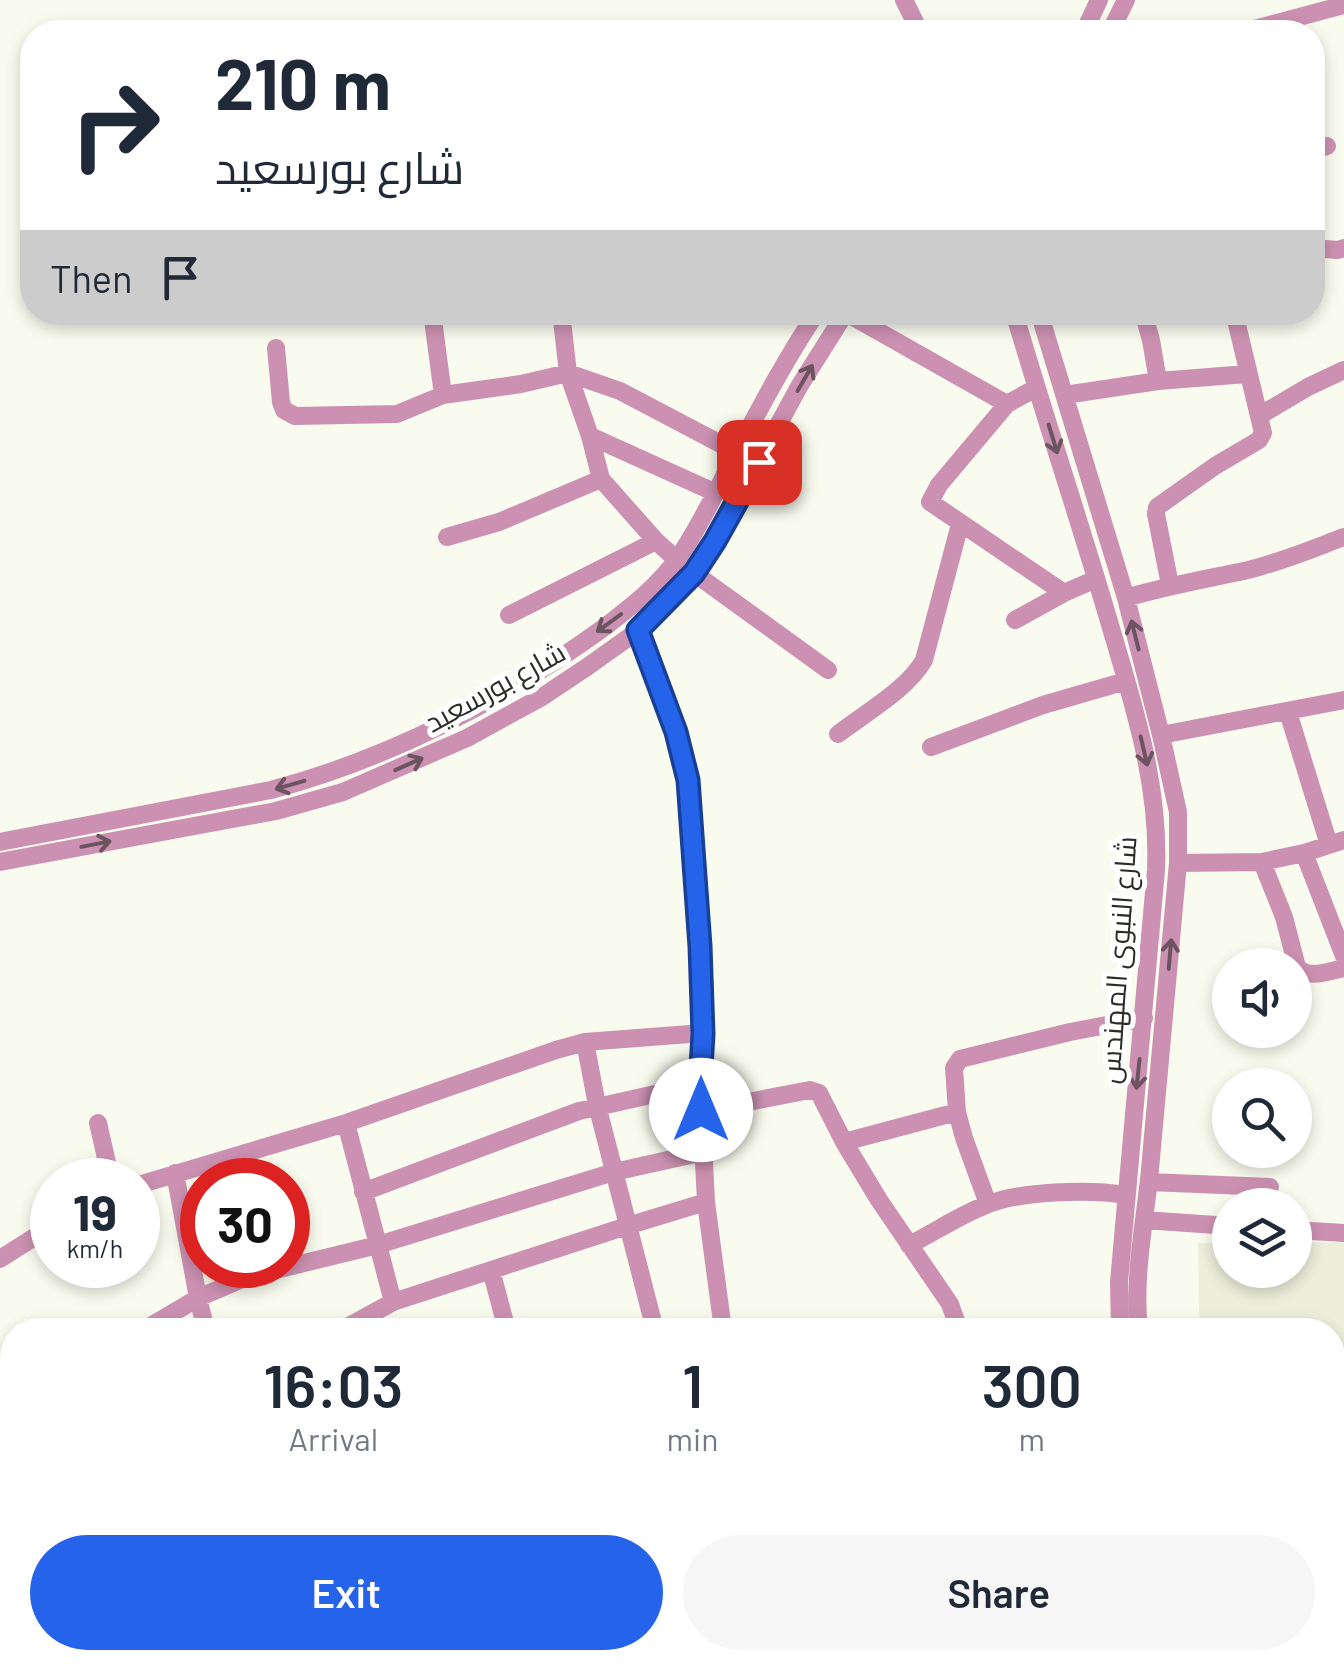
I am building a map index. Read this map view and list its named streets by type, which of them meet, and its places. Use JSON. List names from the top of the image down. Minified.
{"streets":{"street":["شارع بورسعيد","شارع النبوى المهندس"]},"page":{"turn":["210 m","شارع بورسعيد"],"then":"Then","speed":"19 km/h","limit":"30","eta":["16:03","Arrival","1","min","300","m"],"buttons":["Exit","Share"]}}
